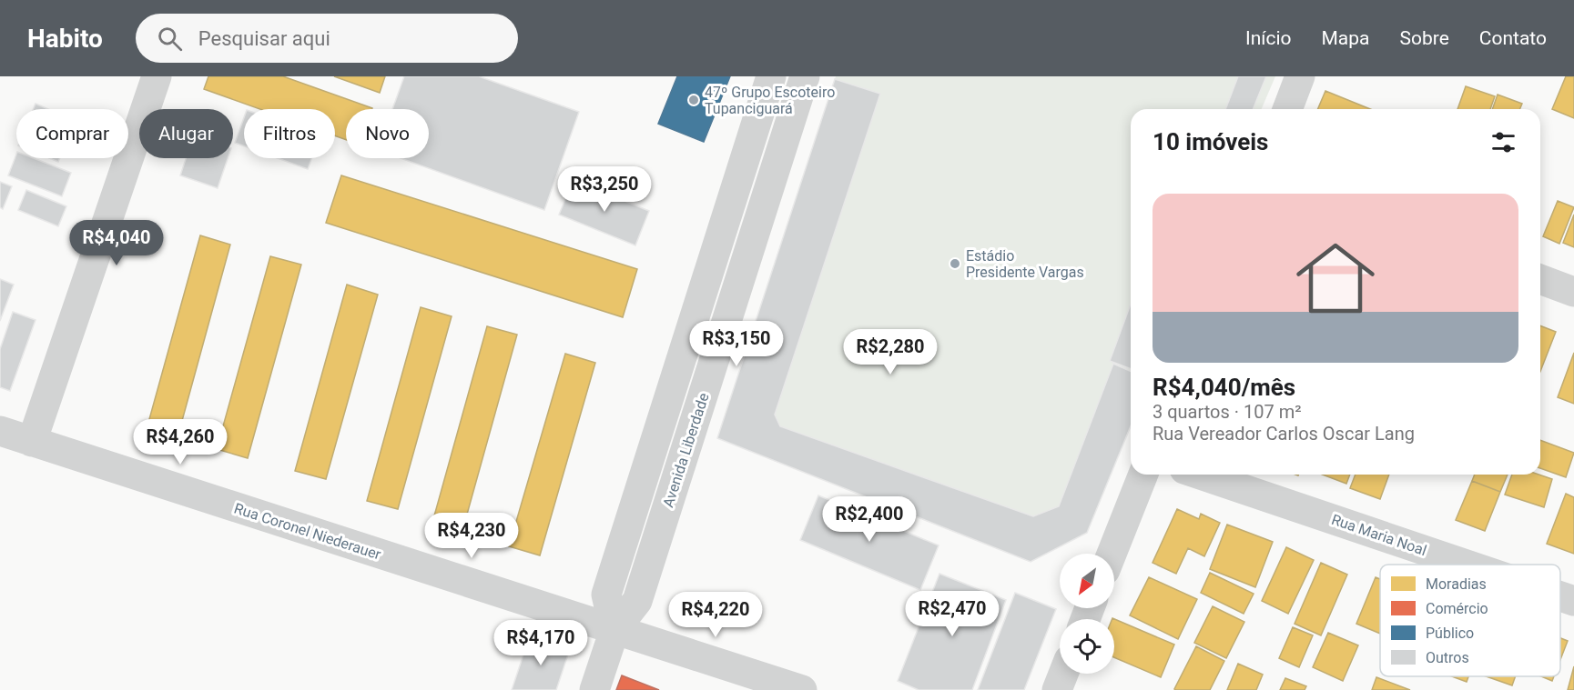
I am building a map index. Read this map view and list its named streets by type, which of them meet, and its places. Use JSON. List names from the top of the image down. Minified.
{"streets":{"street":["Avenida Liberdade","Rua Coronel Niederauer","Rua Maria Noal"]},"crossings":[["Avenida Liberdade","Rua Coronel Niederauer"]],"places":["47º Grupo Escoteiro Tupanciguará","Estádio Presidente Vargas"],"legend":["Moradias","Comércio","Público","Outros"],"north":"bottom left","page":{"header":"Habito","search":"Pesquisar aqui","nav":["Início","Mapa","Sobre","Contato"],"chip":["Comprar","Alugar","Filtros","Novo"],"heading":"10 imóveis","price":["R$3,250","R$4,040","R$3,150","R$2,280","R$4,260","R$2,400","R$4,230","R$2,470","R$4,220","R$4,170"],"list":[{"name":"R$4,040/mês","note":"3 quartos · 107 m² · Rua Vereador Carlos Oscar Lang"}]}}
